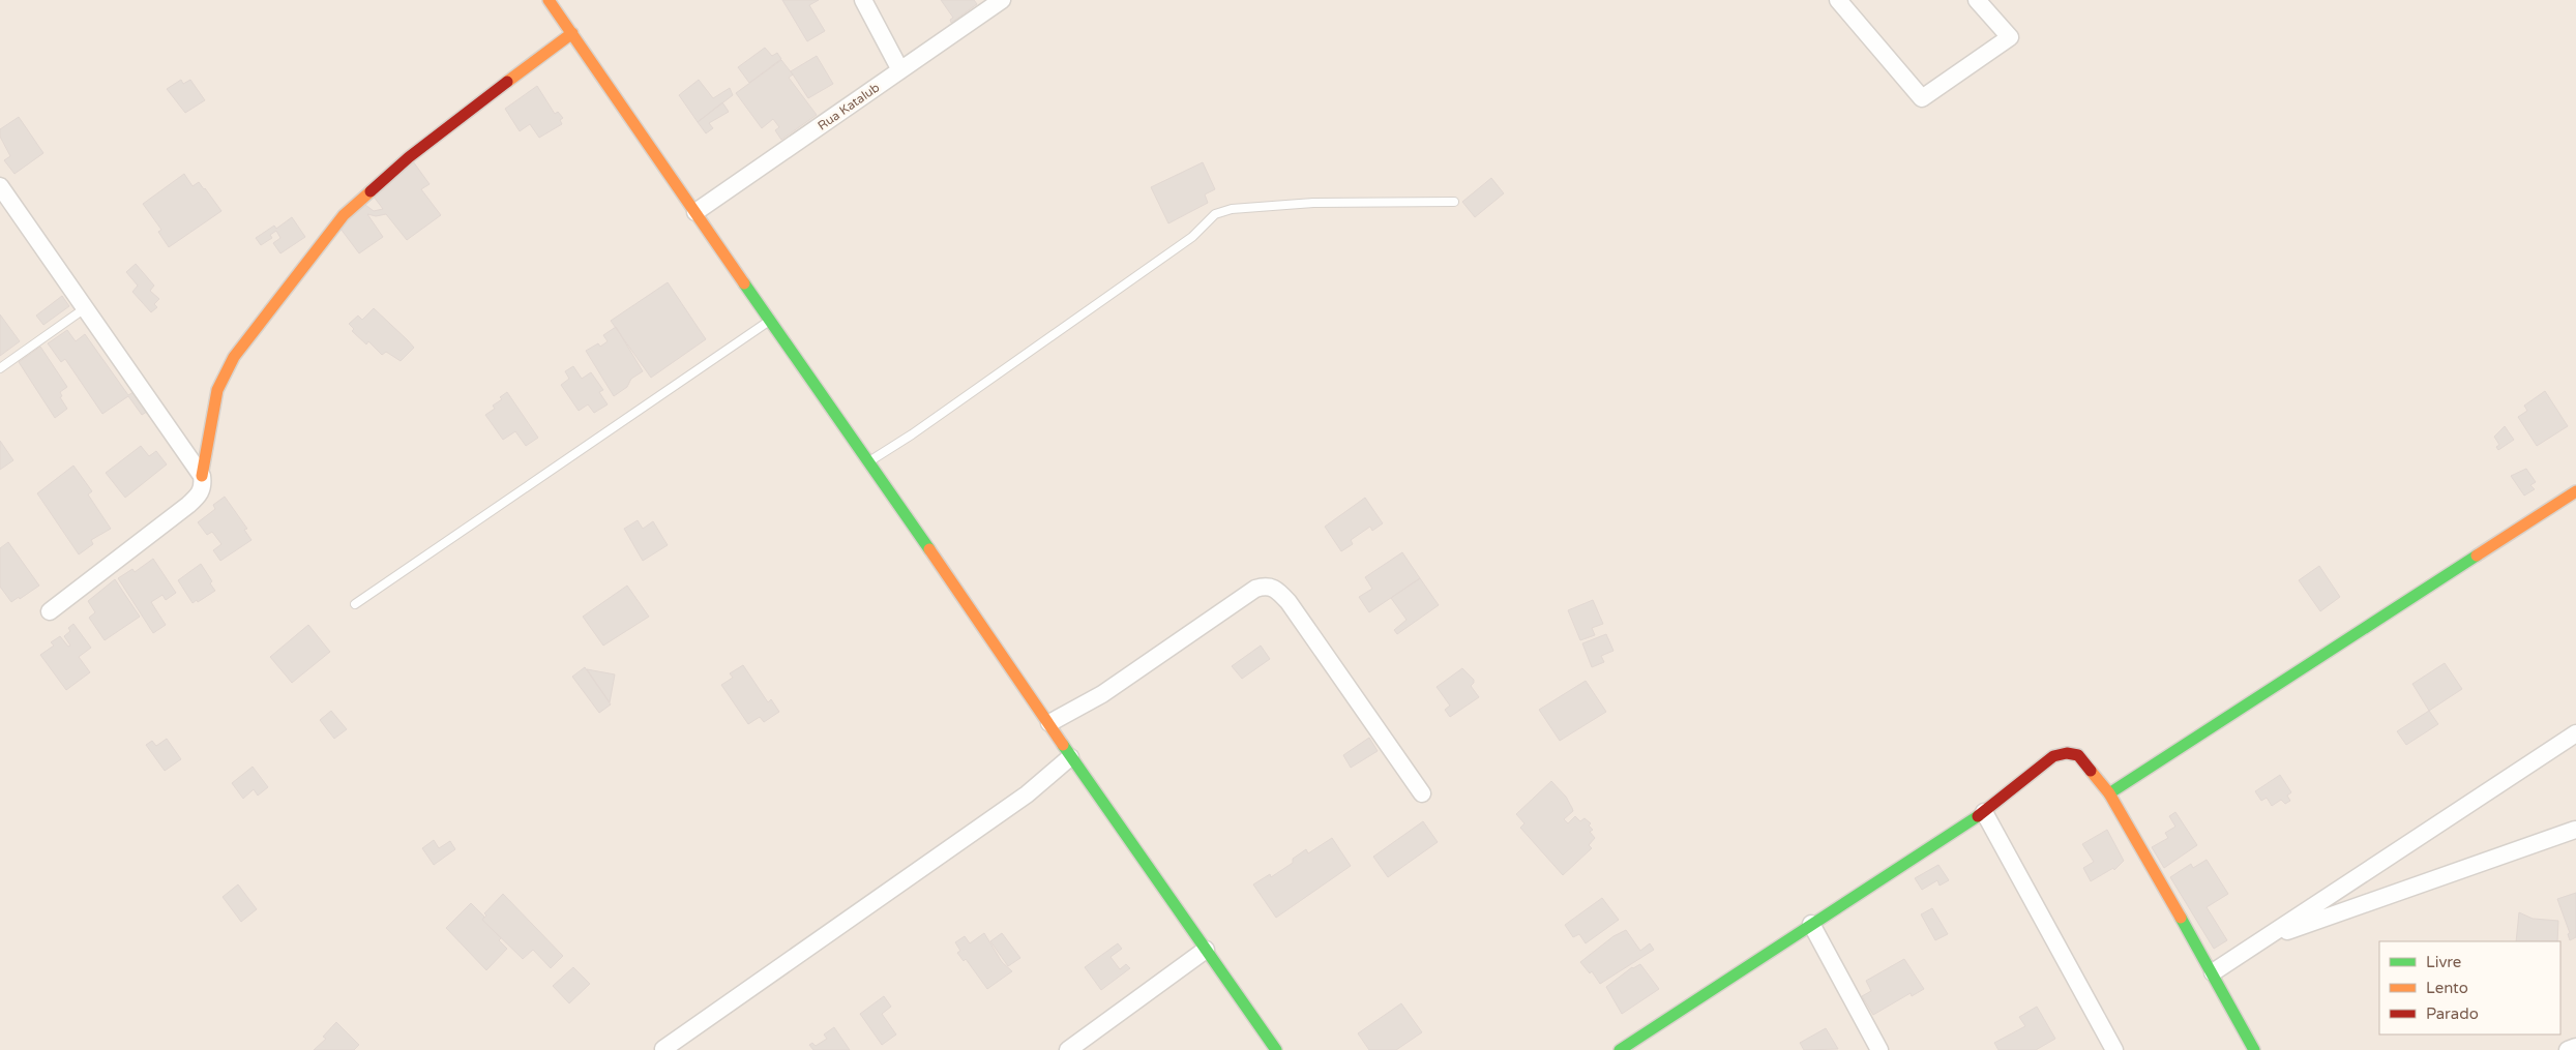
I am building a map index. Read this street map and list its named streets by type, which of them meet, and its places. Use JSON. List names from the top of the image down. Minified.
{"streets":{"street":["Rua Katalub"]},"legend":["Livre","Lento","Parado"]}
